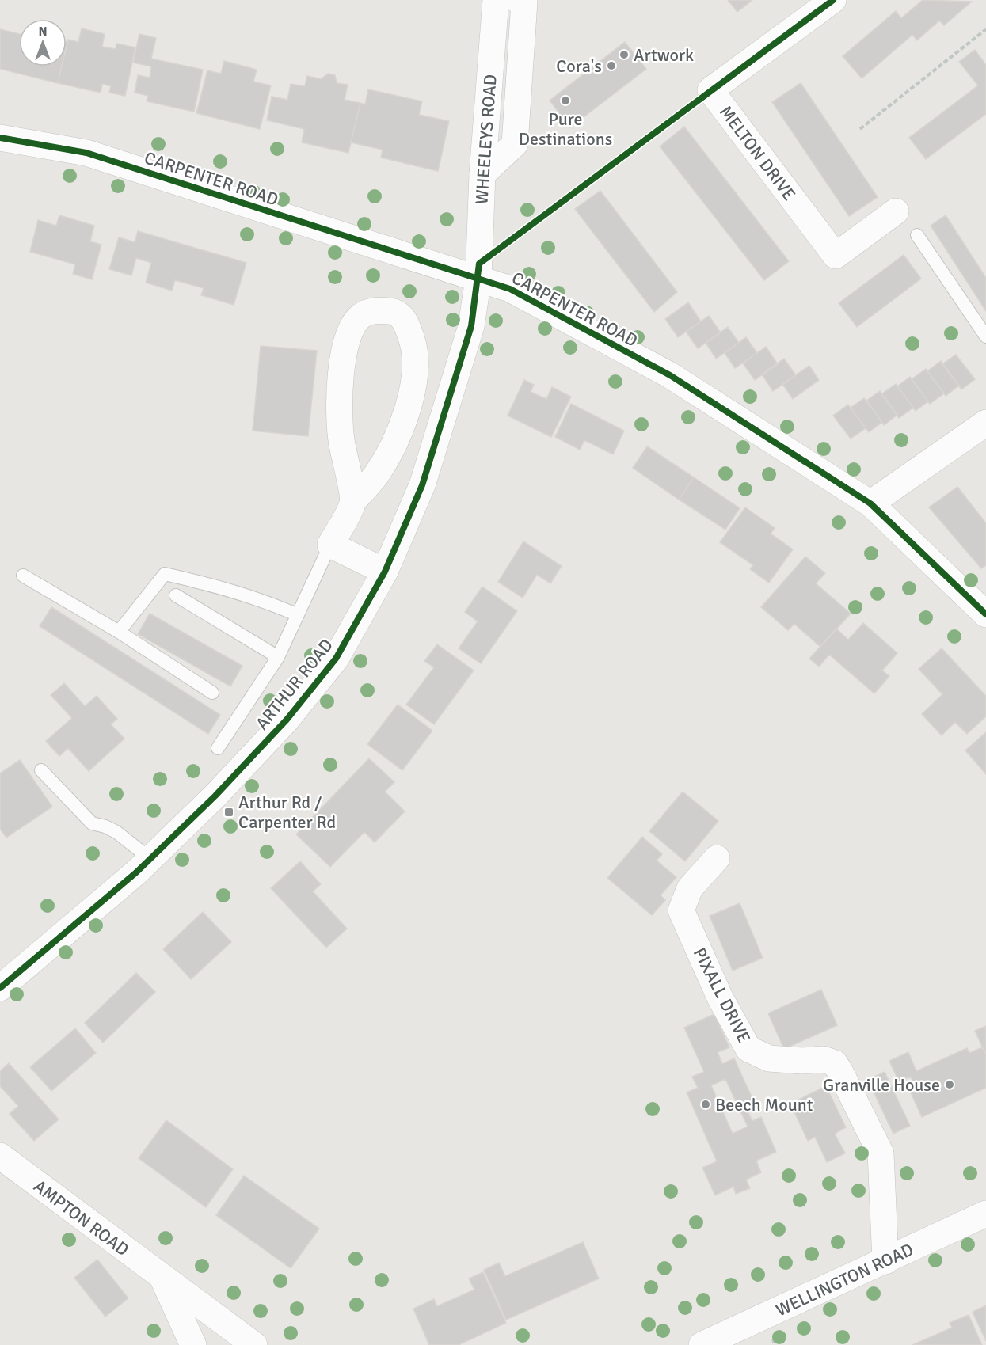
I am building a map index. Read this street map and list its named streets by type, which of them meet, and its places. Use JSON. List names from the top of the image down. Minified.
{"streets":{"street":["WHEELEYS ROAD","MELTON DRIVE","CARPENTER ROAD","ARTHUR ROAD","PIXALL DRIVE","AMPTON ROAD","WELLINGTON ROAD"]},"crossings":[["WHEELEYS ROAD","CARPENTER ROAD"],["WHEELEYS ROAD","ARTHUR ROAD"],["CARPENTER ROAD","ARTHUR ROAD"],["PIXALL DRIVE","WELLINGTON ROAD"]],"places":{"other":["Artwork","Cora's","Pure Destinations","Granville House","Beech Mount"],"transit":["Arthur Rd / Carpenter Rd"]},"north":"top"}
